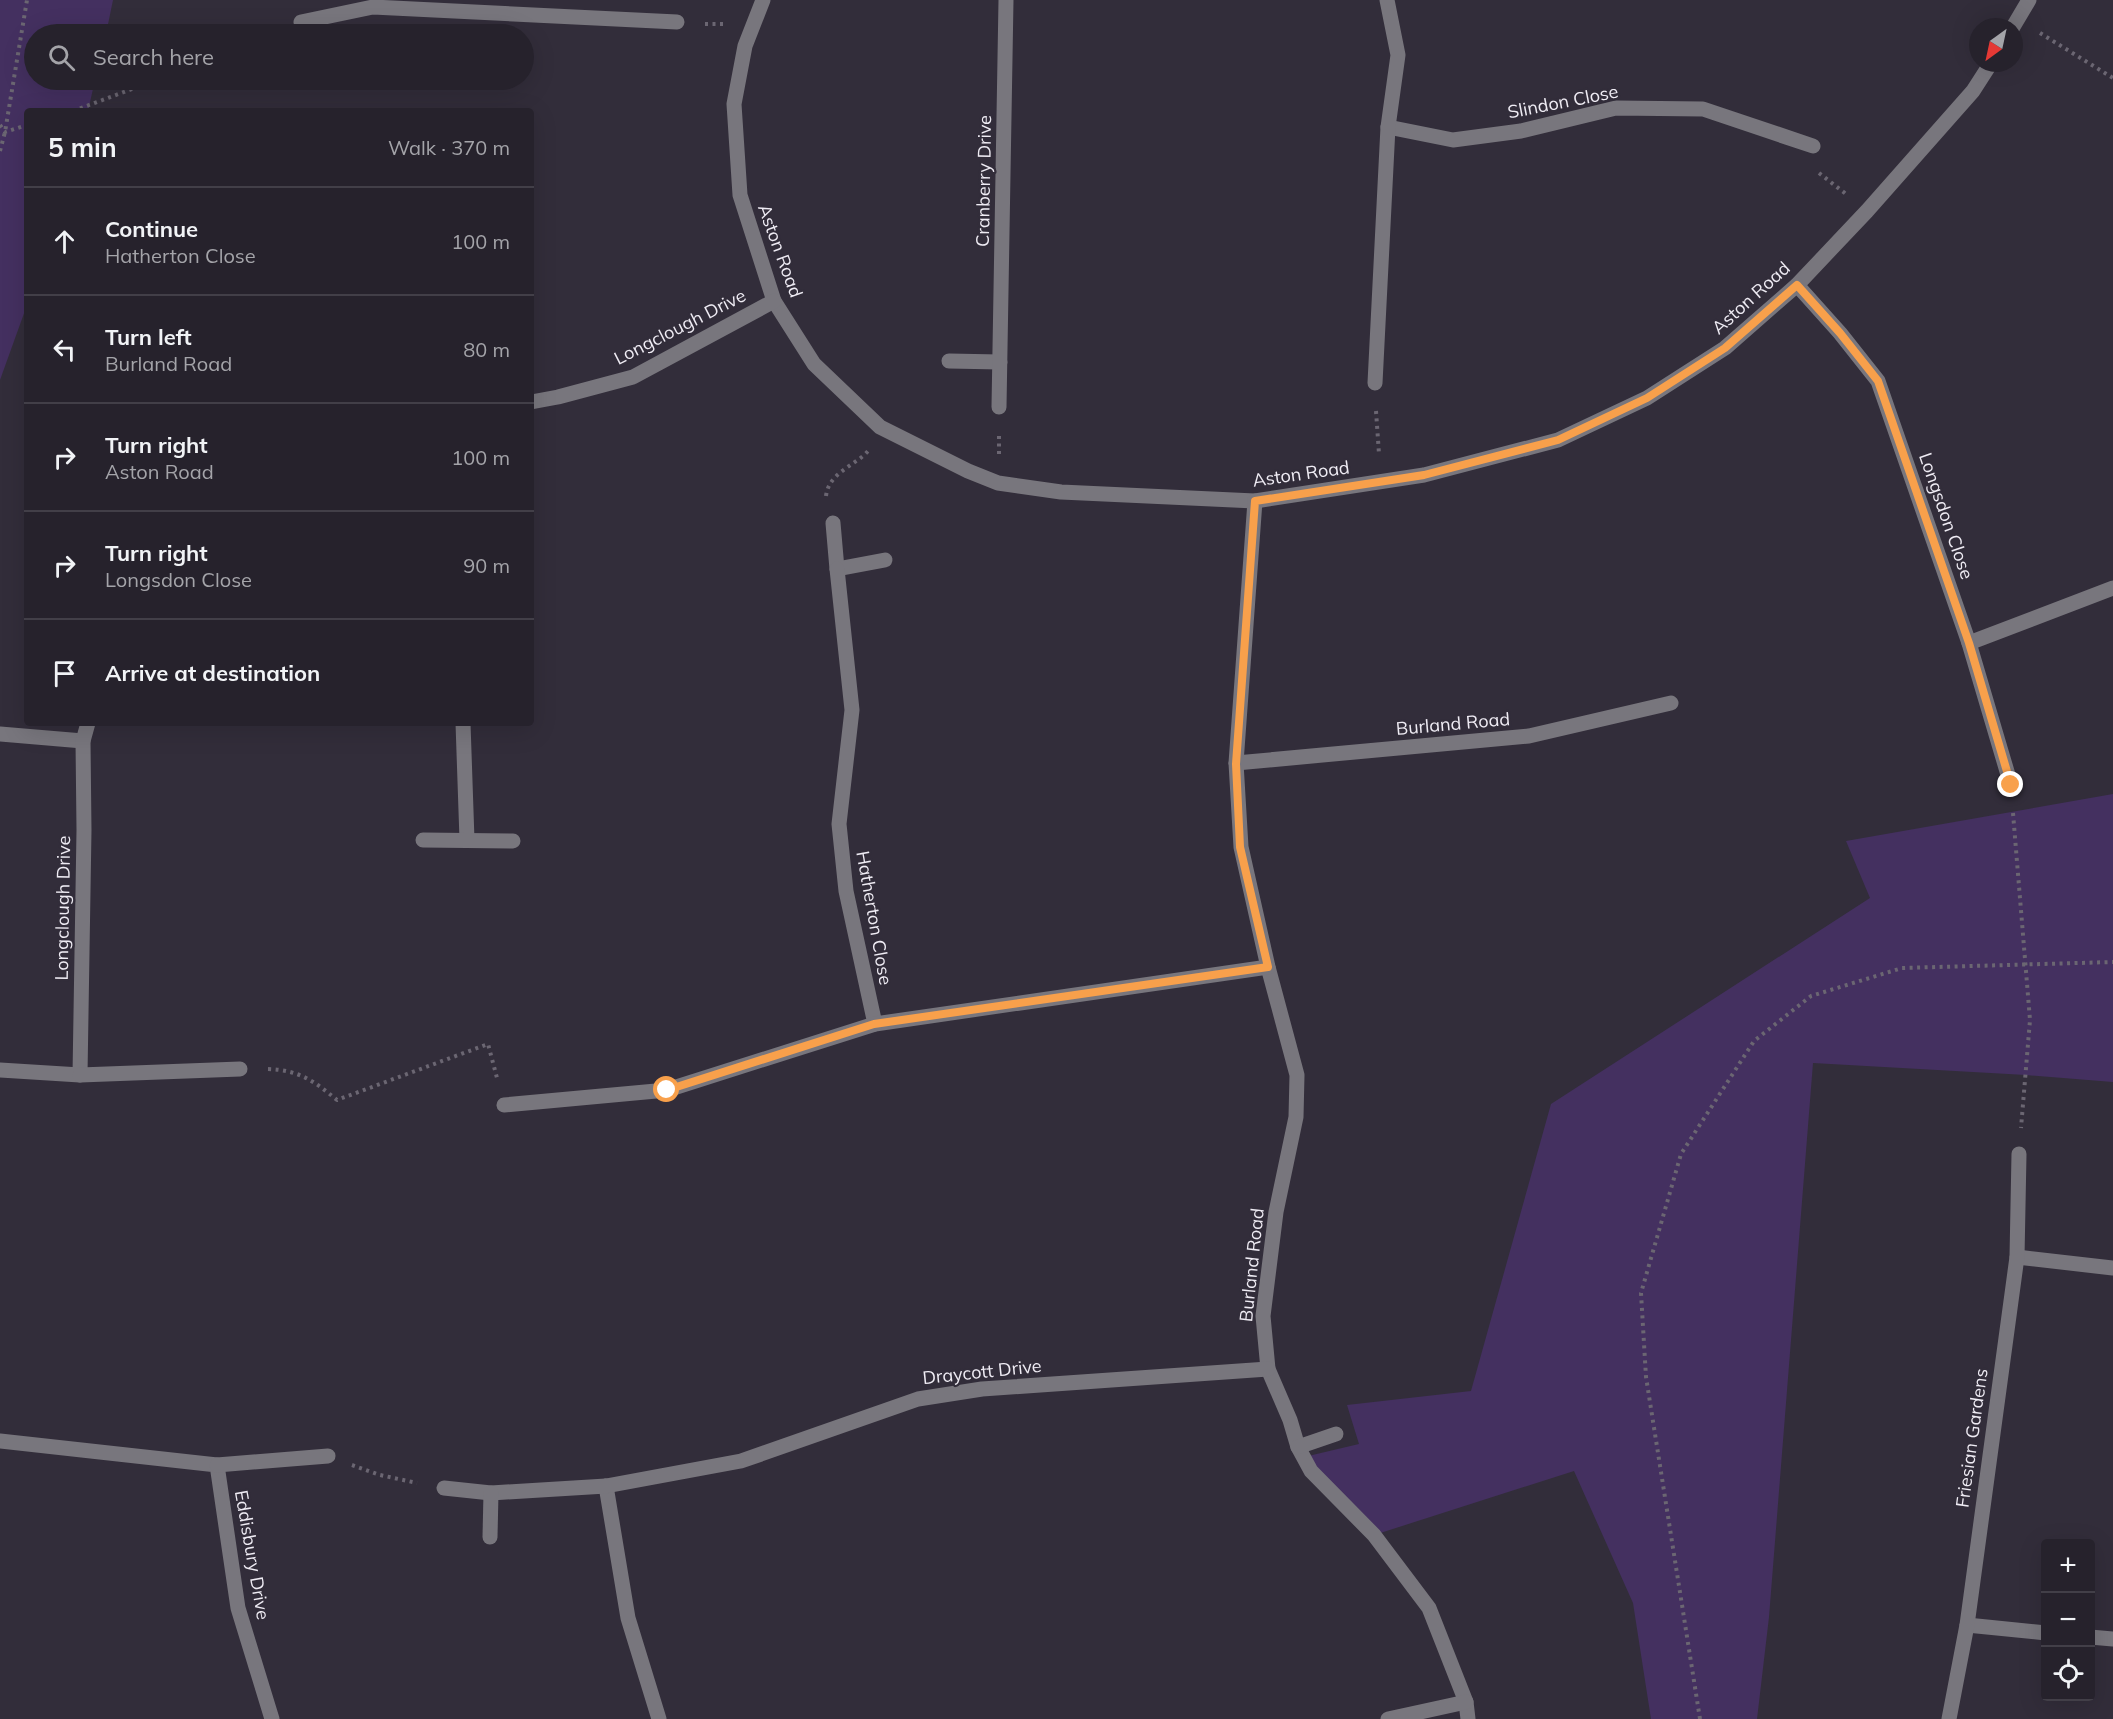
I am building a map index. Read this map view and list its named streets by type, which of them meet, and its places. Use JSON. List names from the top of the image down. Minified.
{"streets":{"street":["Slindon Close","Cranberry Drive","Aston Road","Longclough Drive","Longsdon Close","Burland Road","Hatherton Close","Draycott Drive","Friesian Gardens","Eddisbury Drive"]},"crossings":[["Aston Road","Longclough Drive"],["Aston Road","Longsdon Close"],["Aston Road","Burland Road"],["Burland Road","Draycott Drive"]],"north":"bottom left","page":{"search":"Search here","heading":["5 min","Walk · 370 m"],"list":[["Continue","Hatherton Close","100 m"],["Turn left","Burland Road","80 m"],["Turn right","Aston Road","100 m"],["Turn right","Longsdon Close","90 m"],"Arrive at destination"],"map_buttons":["+","−"]}}
